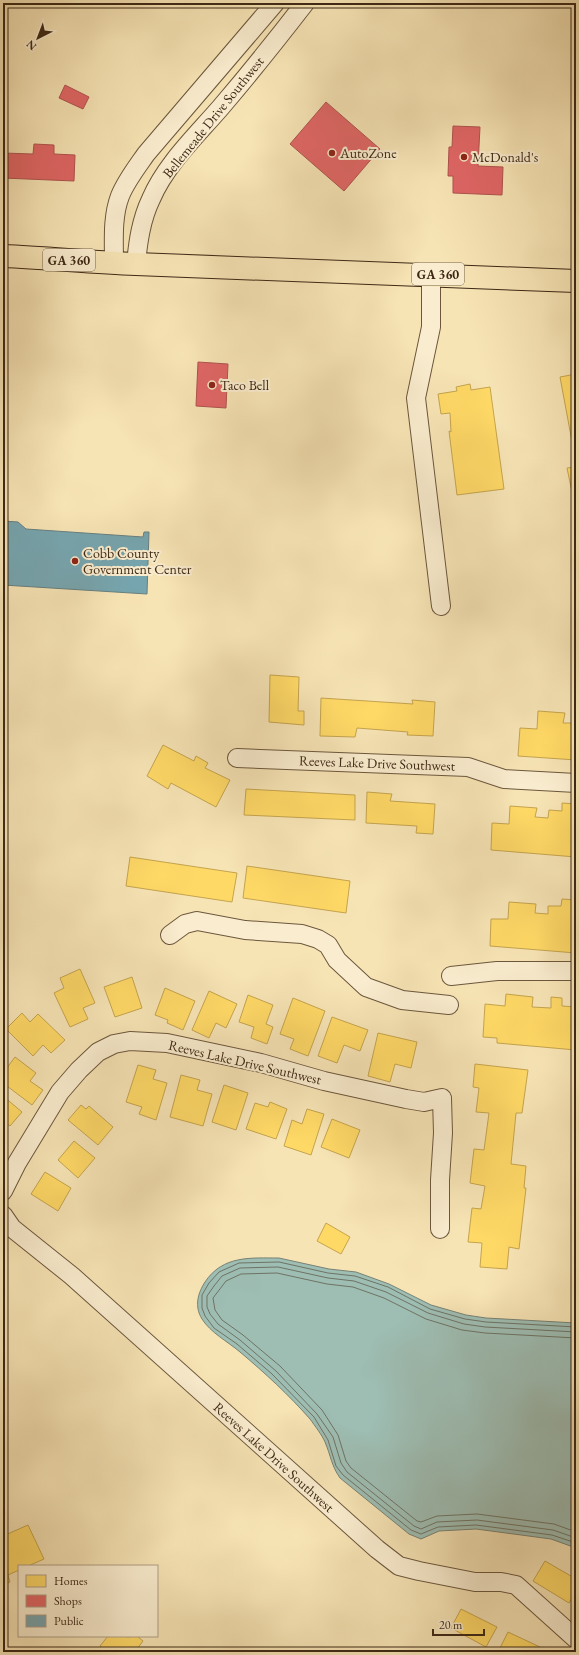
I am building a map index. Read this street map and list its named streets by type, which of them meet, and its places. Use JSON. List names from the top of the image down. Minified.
{"streets":{"main road":["GA 360"],"street":["Bellemeade Drive Southwest","Reeves Lake Drive Southwest"]},"crossings":[["Bellemeade Drive Southwest","GA 360"]],"places":["AutoZone","McDonald's","Taco Bell","Cobb County Government Center"],"legend":["Homes","Shops","Public"],"scale_bar":"20 m","north":"bottom left"}
